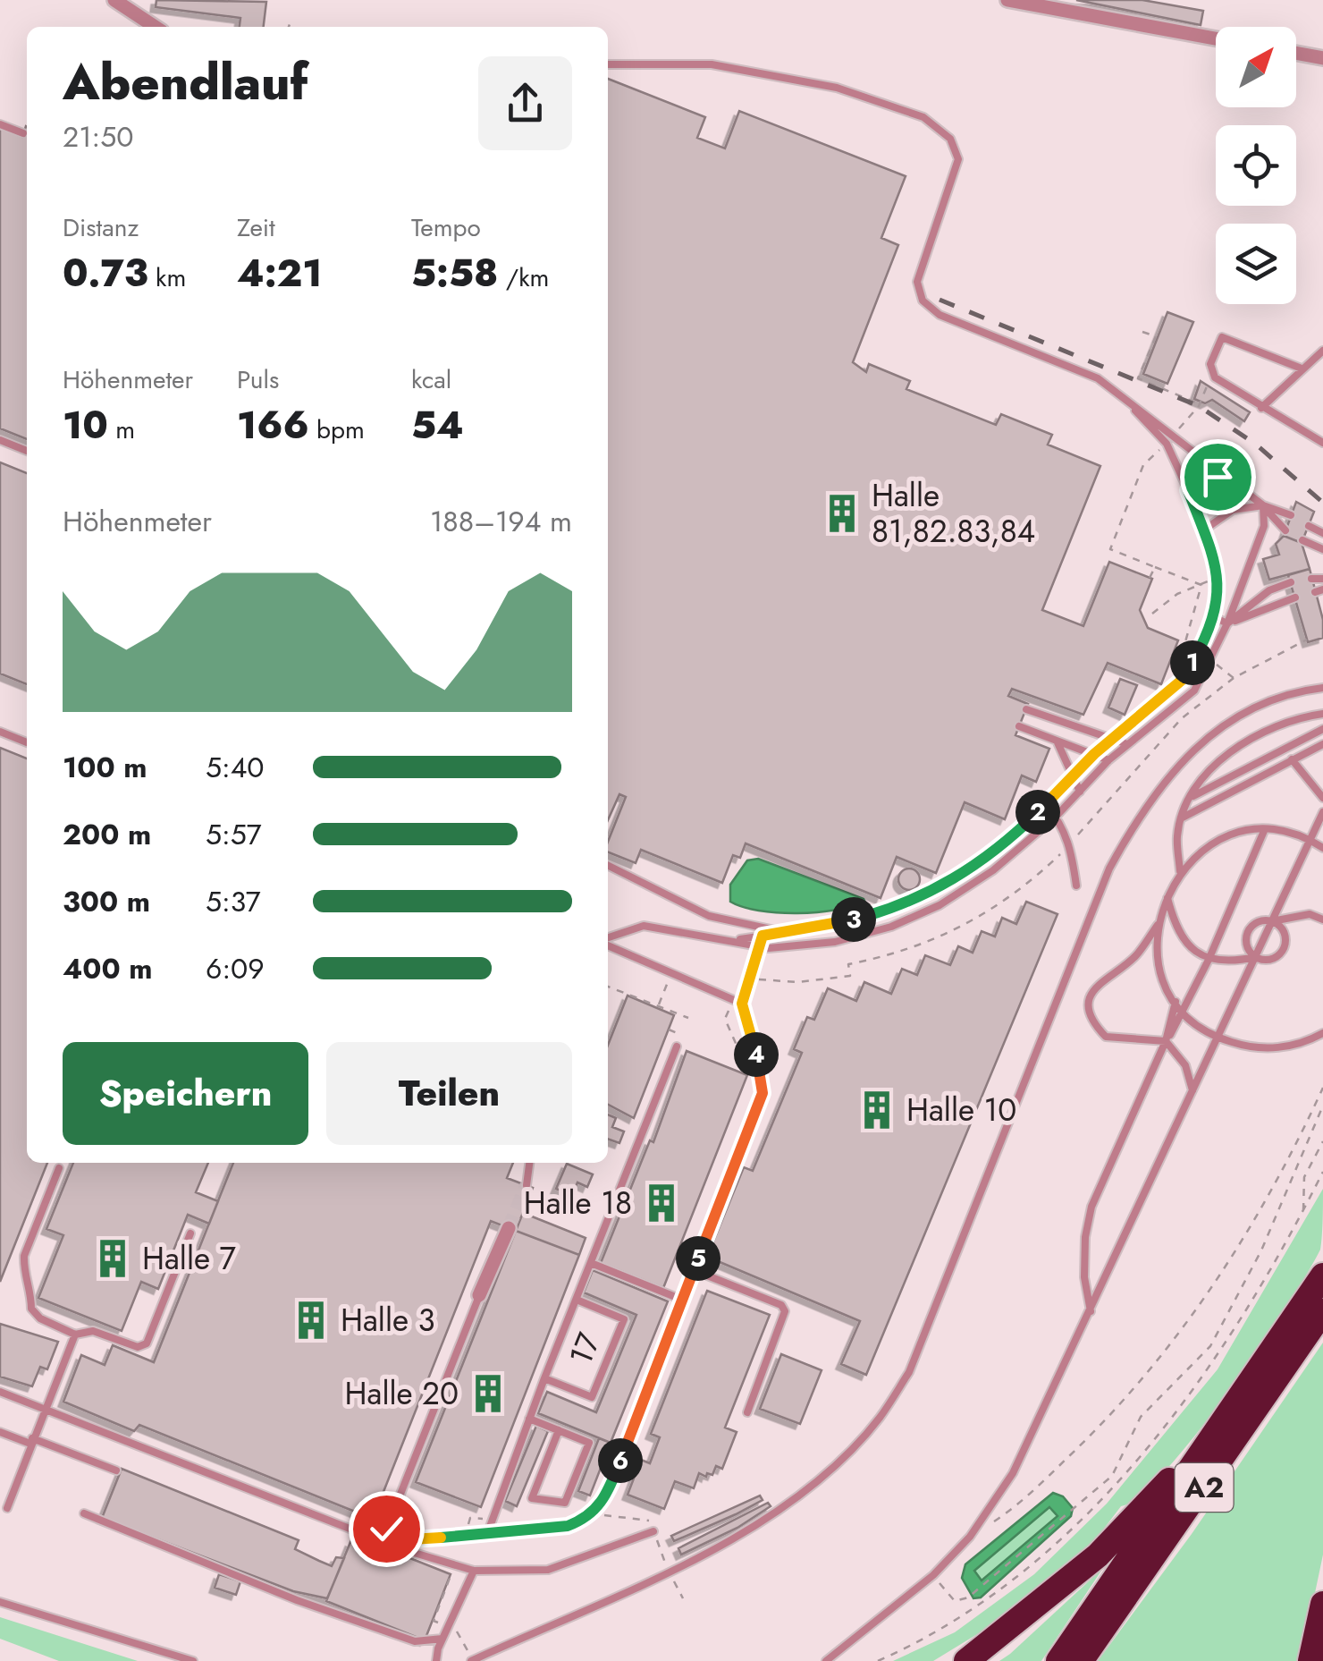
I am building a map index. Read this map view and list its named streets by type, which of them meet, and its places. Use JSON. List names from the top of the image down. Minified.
{"streets":{"highway":["A2"],"lane":["17"]},"places":{"building":["Halle 81,82.83,84","Halle 10","Halle 18","Halle 7","Halle 3","Halle 20"]},"north":"top right","page":{"heading":["Abendlauf","21:50"],"stats":[["Distanz","0.73 km"],["Zeit","4:21"],["Tempo","5:58 /km"],["Höhenmeter","10 m"],["Puls","166 bpm"],["kcal","54"]],"chart":["Höhenmeter","188–194 m"],"pins":["1","2","3","4","5","6"],"list":[{"name":"100 m","note":"5:40"},{"name":"200 m","note":"5:57"},{"name":"300 m","note":"5:37"},{"name":"400 m","note":"6:09"}],"buttons":["Speichern","Teilen"]}}
